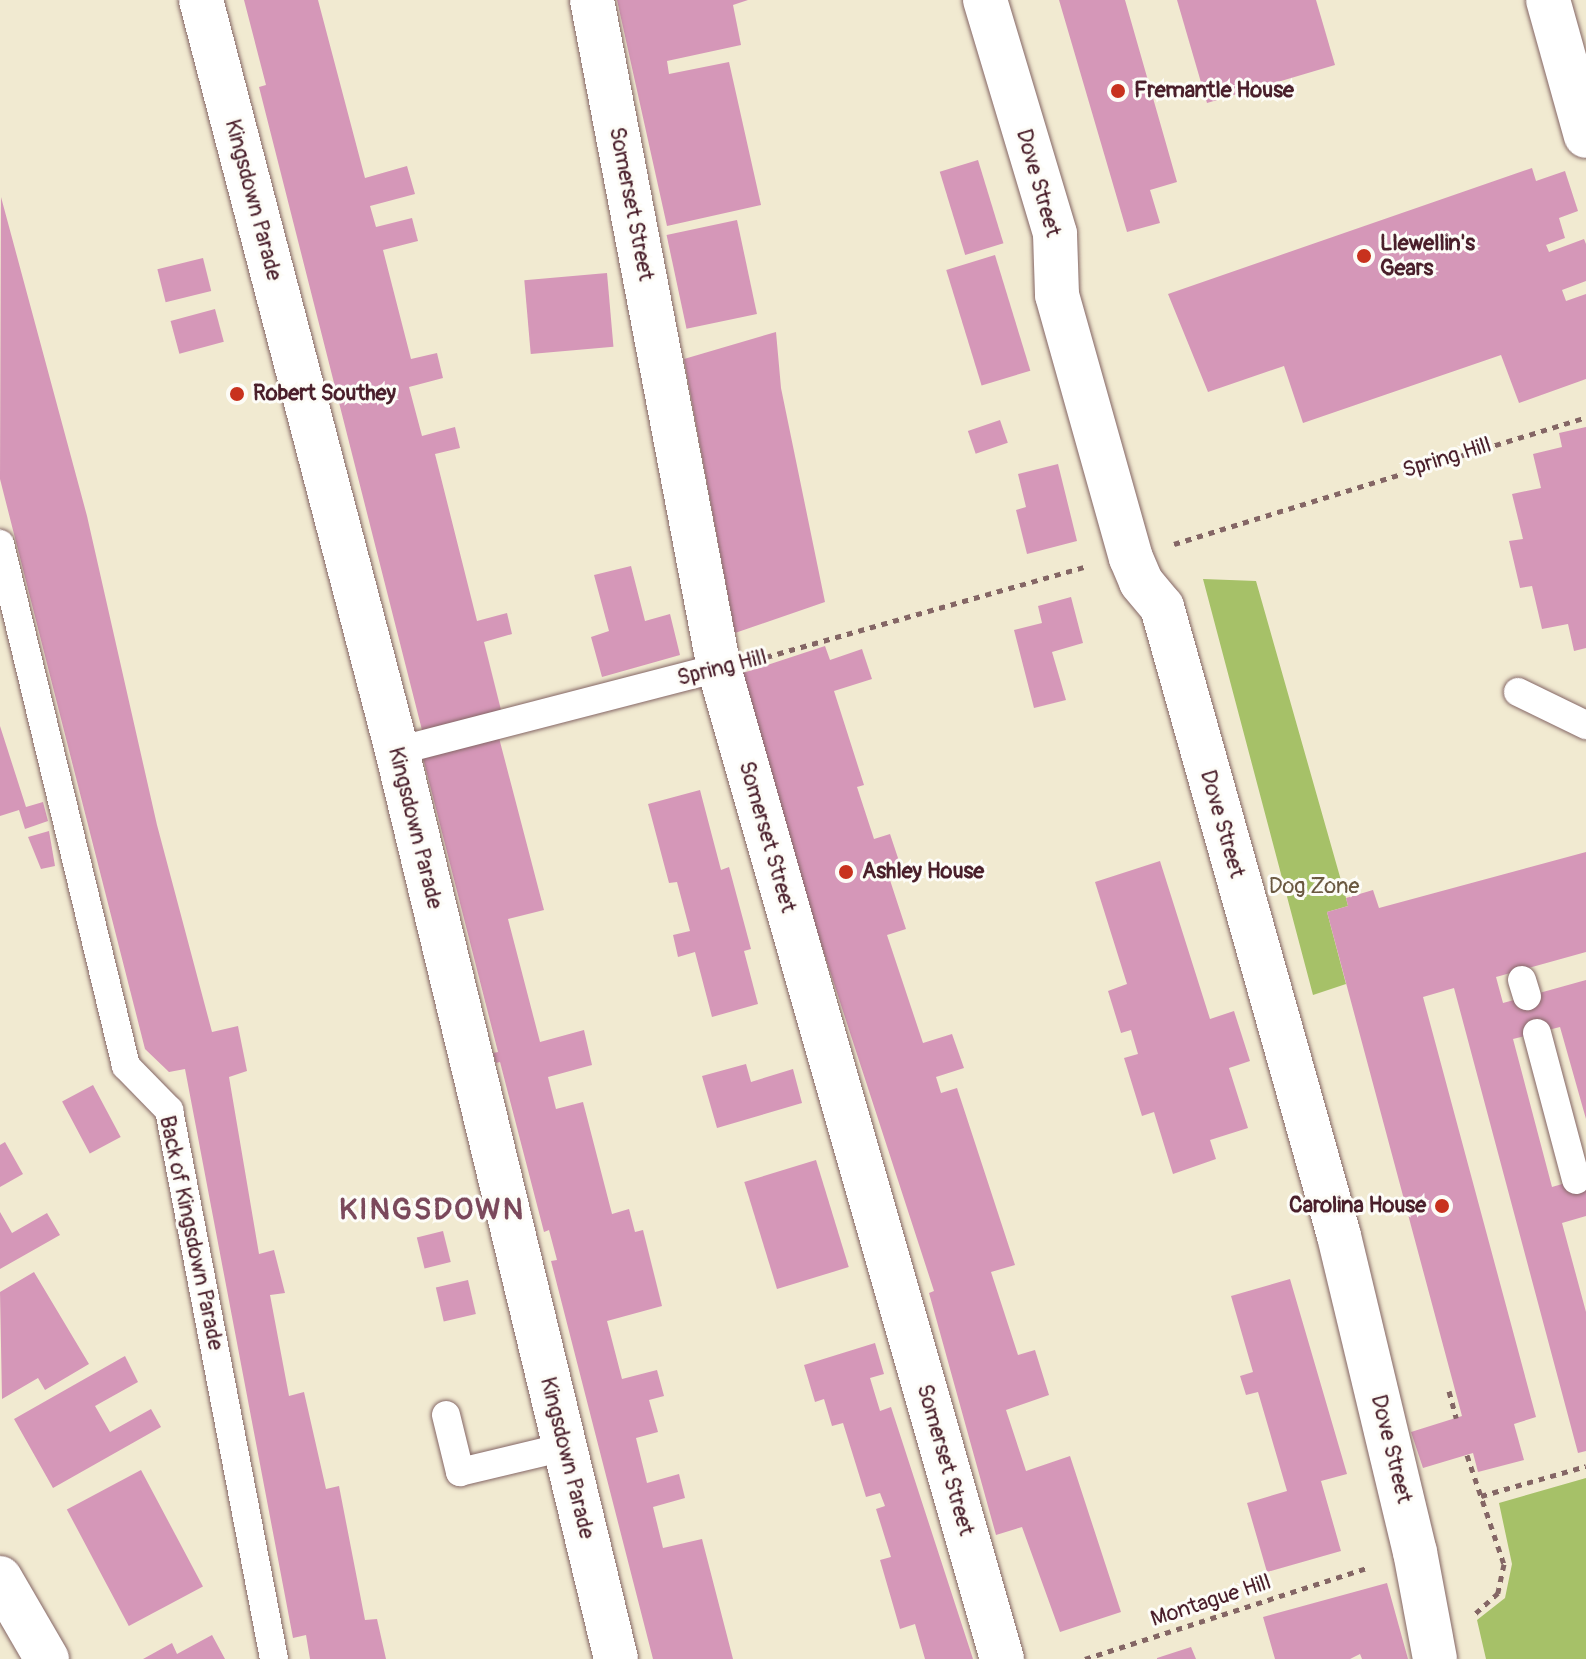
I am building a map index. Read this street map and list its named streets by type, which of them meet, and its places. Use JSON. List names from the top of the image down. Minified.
{"streets":{"street":["Dove Street","Kingsdown Parade","Somerset Street"],"lane":["Spring Hill","Back of Kingsdown Parade"],"path":["Montague Hill"]},"crossings":[["Kingsdown Parade","Spring Hill"],["Somerset Street","Spring Hill"]],"districts":["KINGSDOWN"],"parks":["Dog Zone"],"places":["Fremantle House","Llewellin's Gears","Robert Southey","Ashley House","Carolina House"]}
